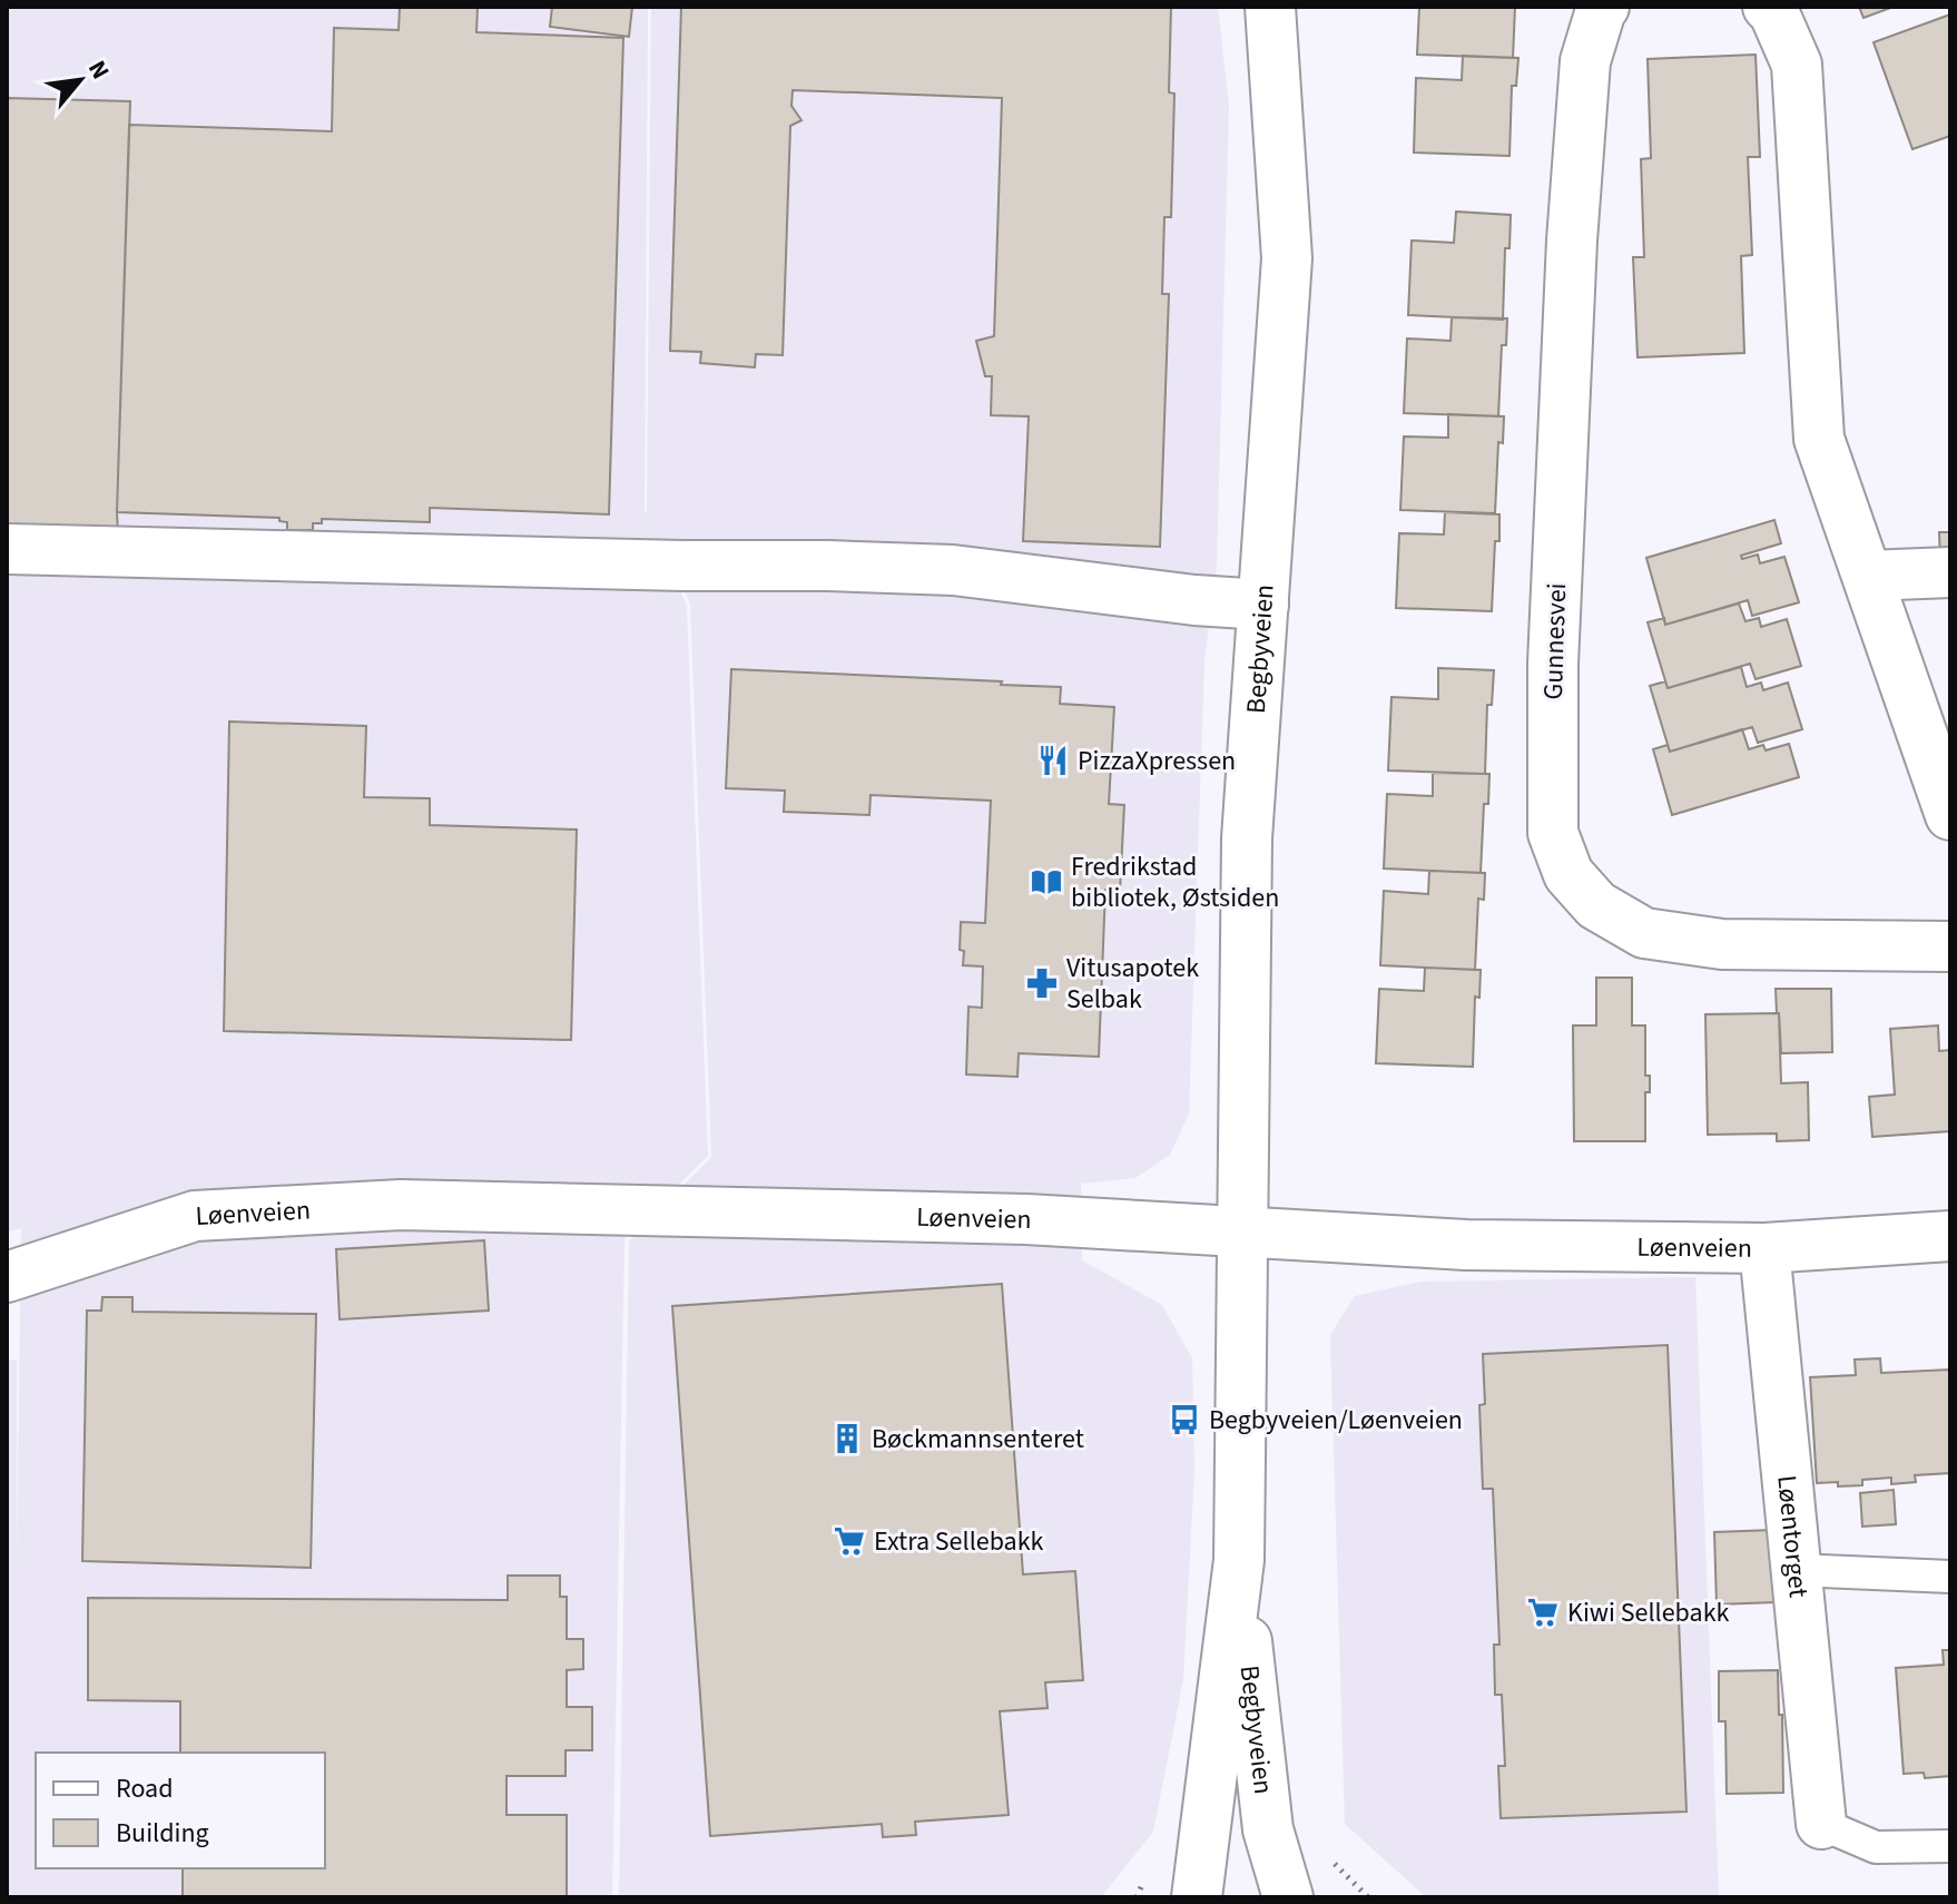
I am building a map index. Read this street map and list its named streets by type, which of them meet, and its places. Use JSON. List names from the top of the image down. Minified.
{"streets":{"street":["Gunnesvei","Begbyveien","Løenveien","Løentorget"]},"crossings":[["Begbyveien","Løenveien"],["Løenveien","Løentorget"]],"places":{"restaurant":["PizzaXpressen"],"library":["Fredrikstad bibliotek, Østsiden"],"pharmacy":["Vitusapotek Selbak"],"bus stop":["Begbyveien/Løenveien"],"building":["Bøckmannsenteret"],"supermarket":["Extra Sellebakk","Kiwi Sellebakk"]},"legend":["Road","Building"],"north":"top right"}
